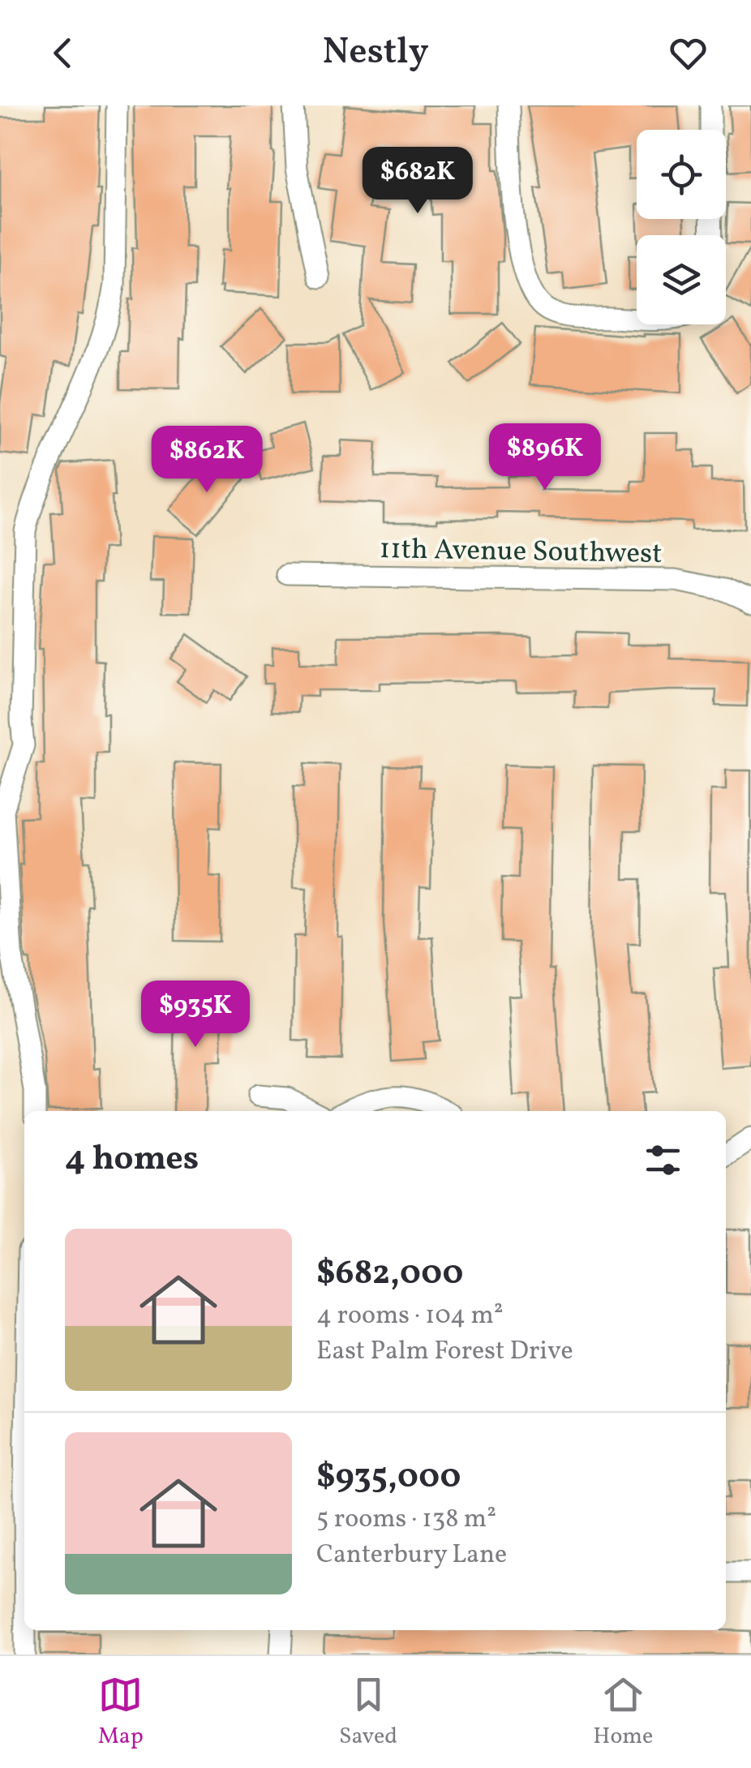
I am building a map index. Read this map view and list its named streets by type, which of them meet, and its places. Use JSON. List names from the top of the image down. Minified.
{"streets":{"street":["11th Avenue Southwest"]},"page":{"header":"Nestly","price":["$682K","$896K","$862K","$935K"],"heading":"4 homes","list":[{"name":"$682,000","note":"4 rooms · 104 m² · East Palm Forest Drive"},{"name":"$935,000","note":"5 rooms · 138 m² · Canterbury Lane"}],"tabs":["Map","Saved","Home"]}}
